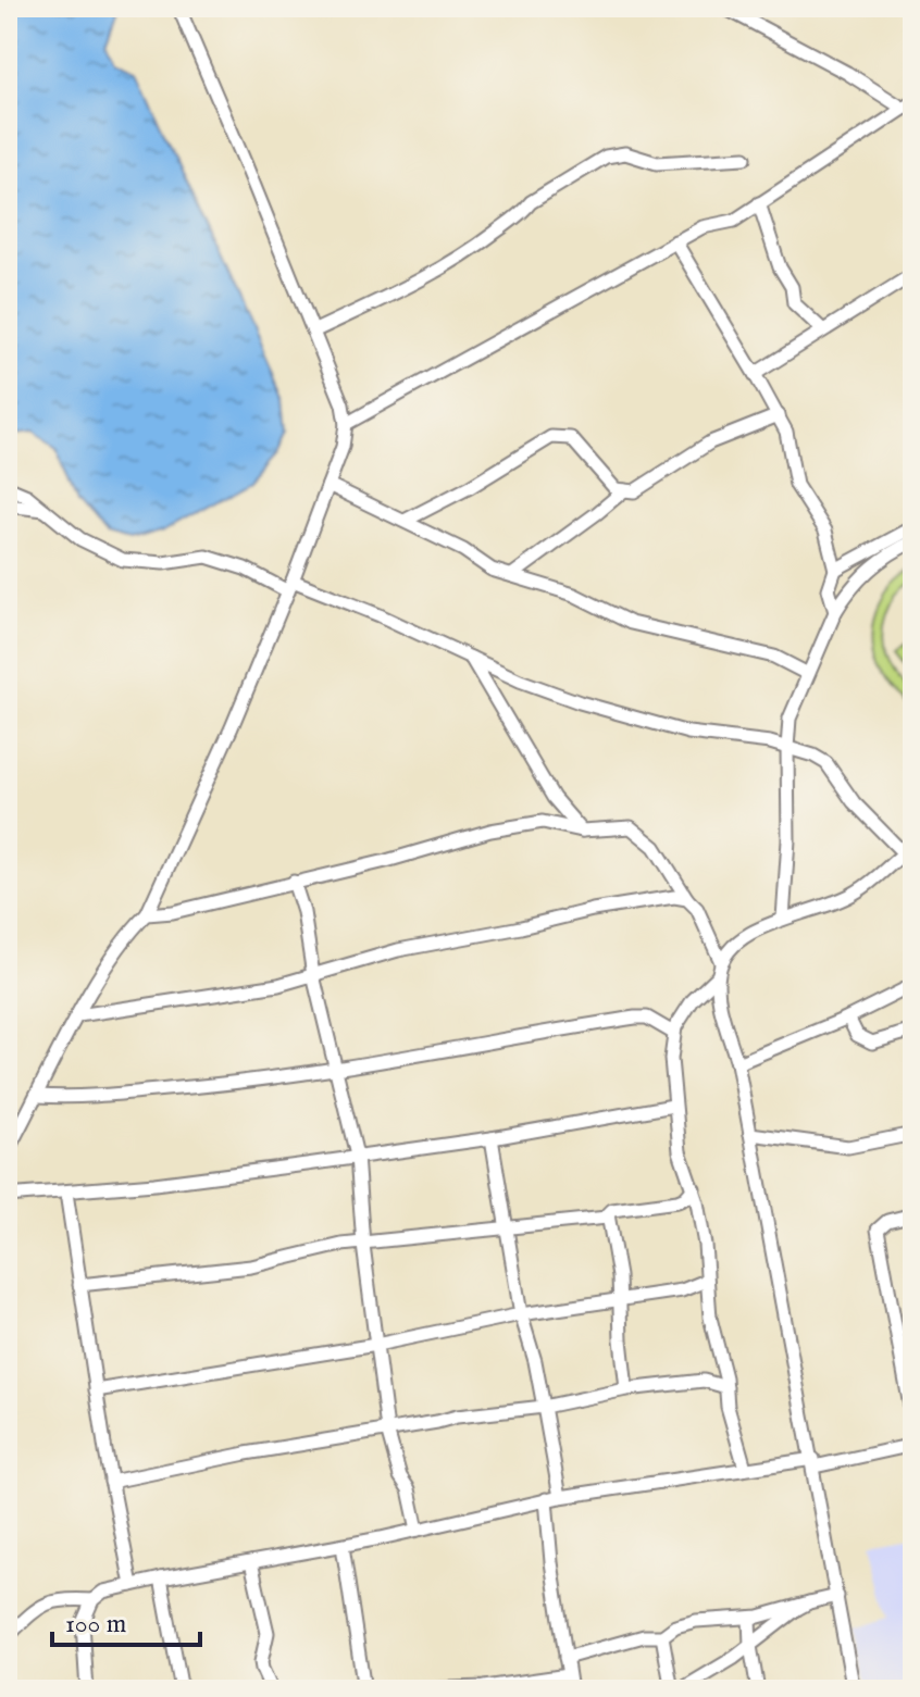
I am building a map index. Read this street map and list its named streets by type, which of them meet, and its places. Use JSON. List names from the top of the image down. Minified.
{"scale_bar":"100 m"}
